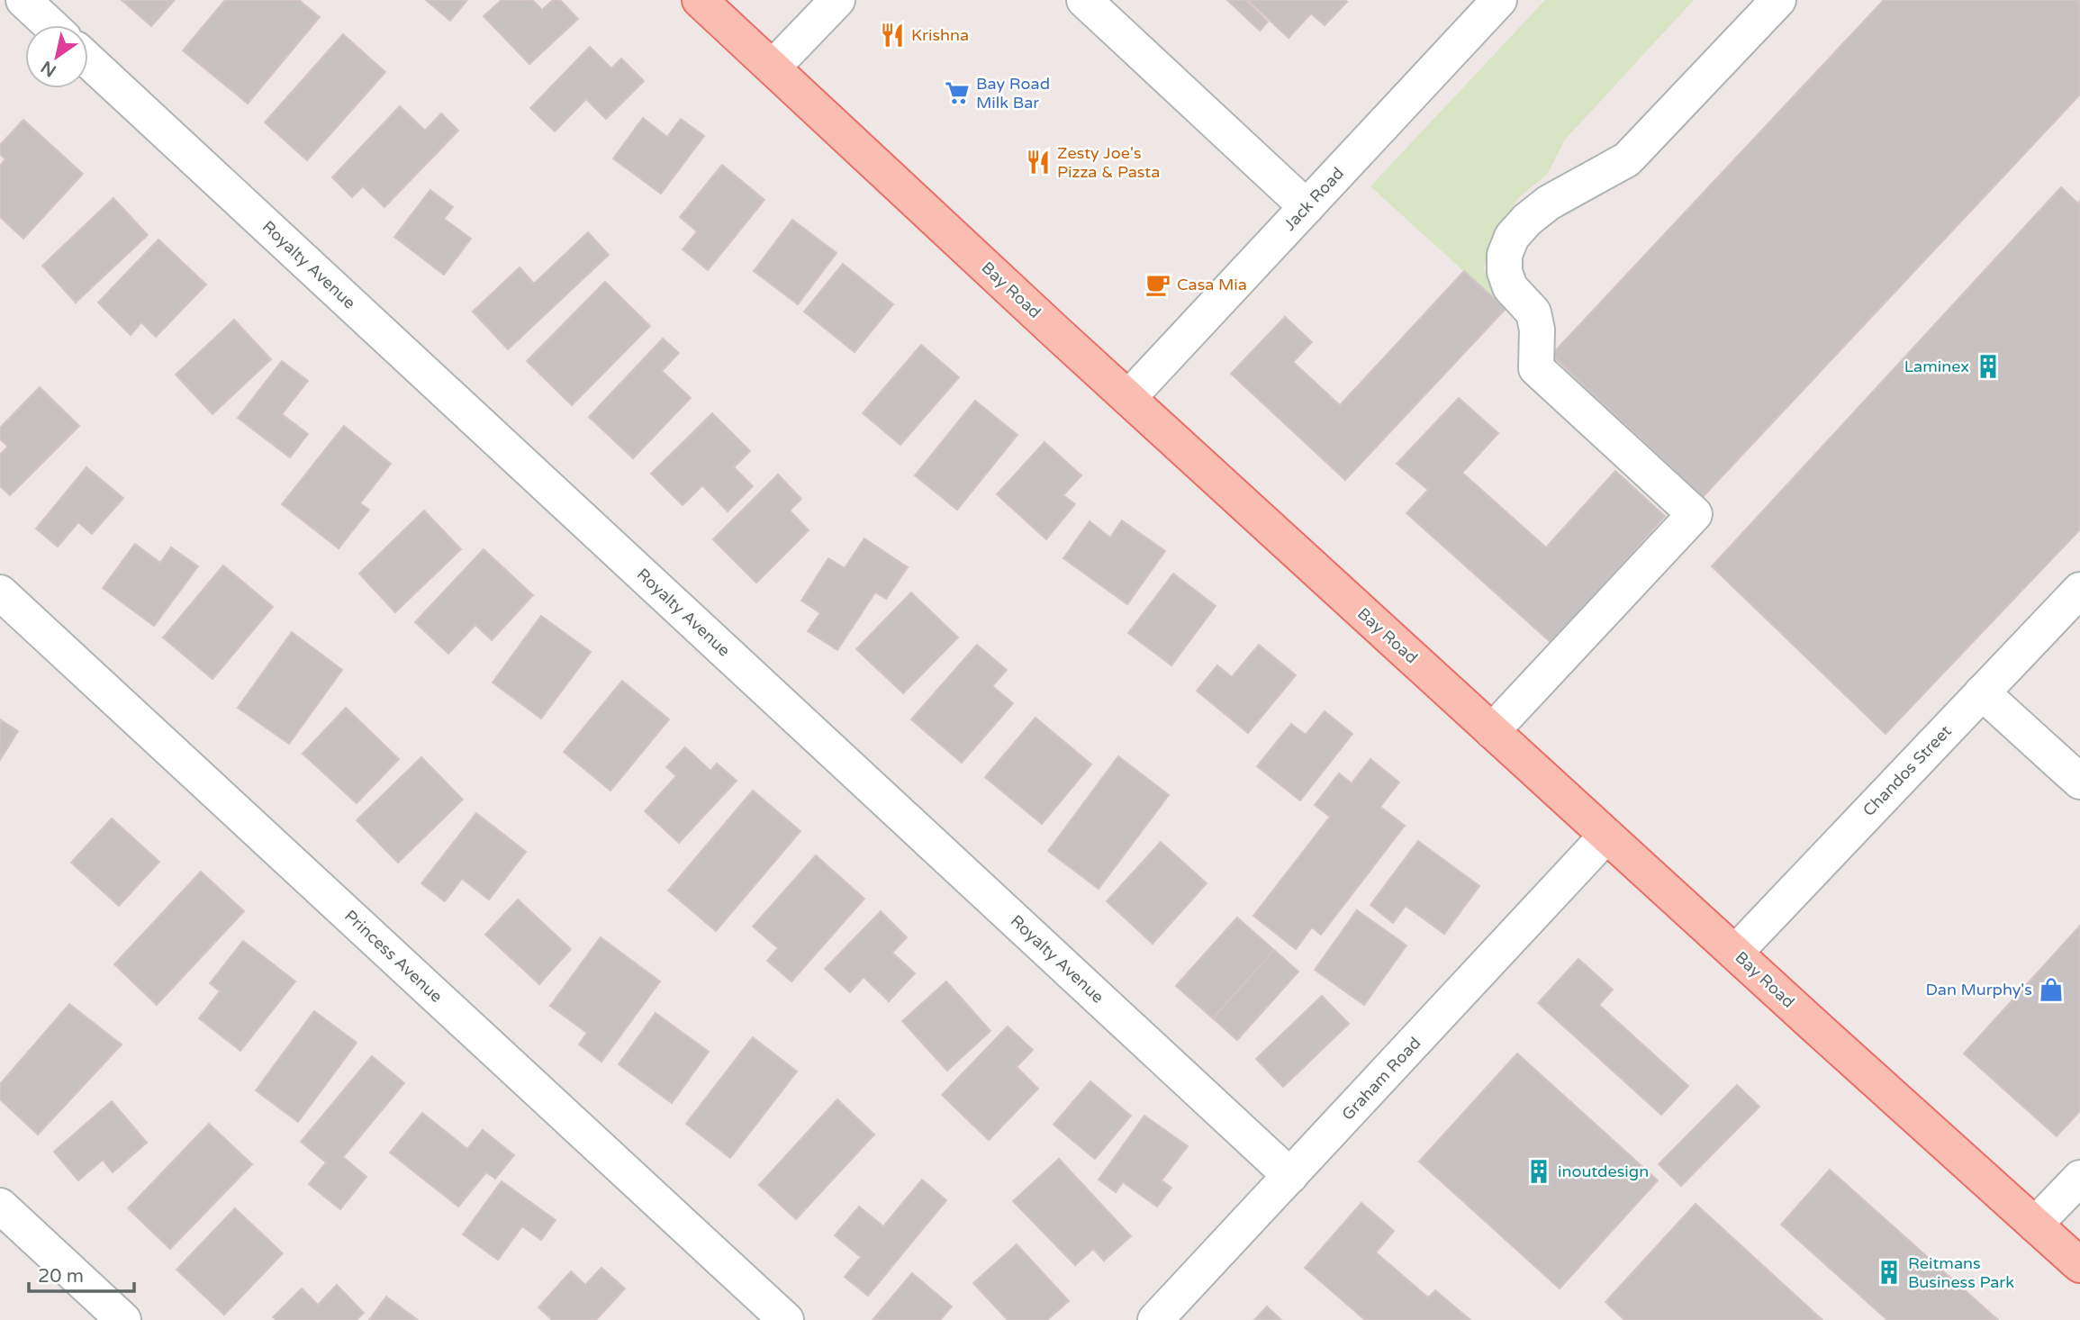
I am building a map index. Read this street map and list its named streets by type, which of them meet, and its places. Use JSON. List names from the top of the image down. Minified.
{"streets":{"main road":["Bay Road"],"street":["Jack Road","Royalty Avenue","Chandos Street","Princess Avenue","Graham Road"]},"crossings":[["Jack Road","Bay Road"],["Royalty Avenue","Graham Road"],["Bay Road","Chandos Street"],["Bay Road","Graham Road"]],"places":{"restaurant":["Krishna","Zesty Joe's Pizza & Pasta"],"supermarket":["Bay Road Milk Bar"],"cafe":["Casa Mia"],"building":["Laminex","inoutdesign","Reitmans Business Park"],"shop":["Dan Murphy's"]},"scale_bar":"20 m","north":"bottom left"}
